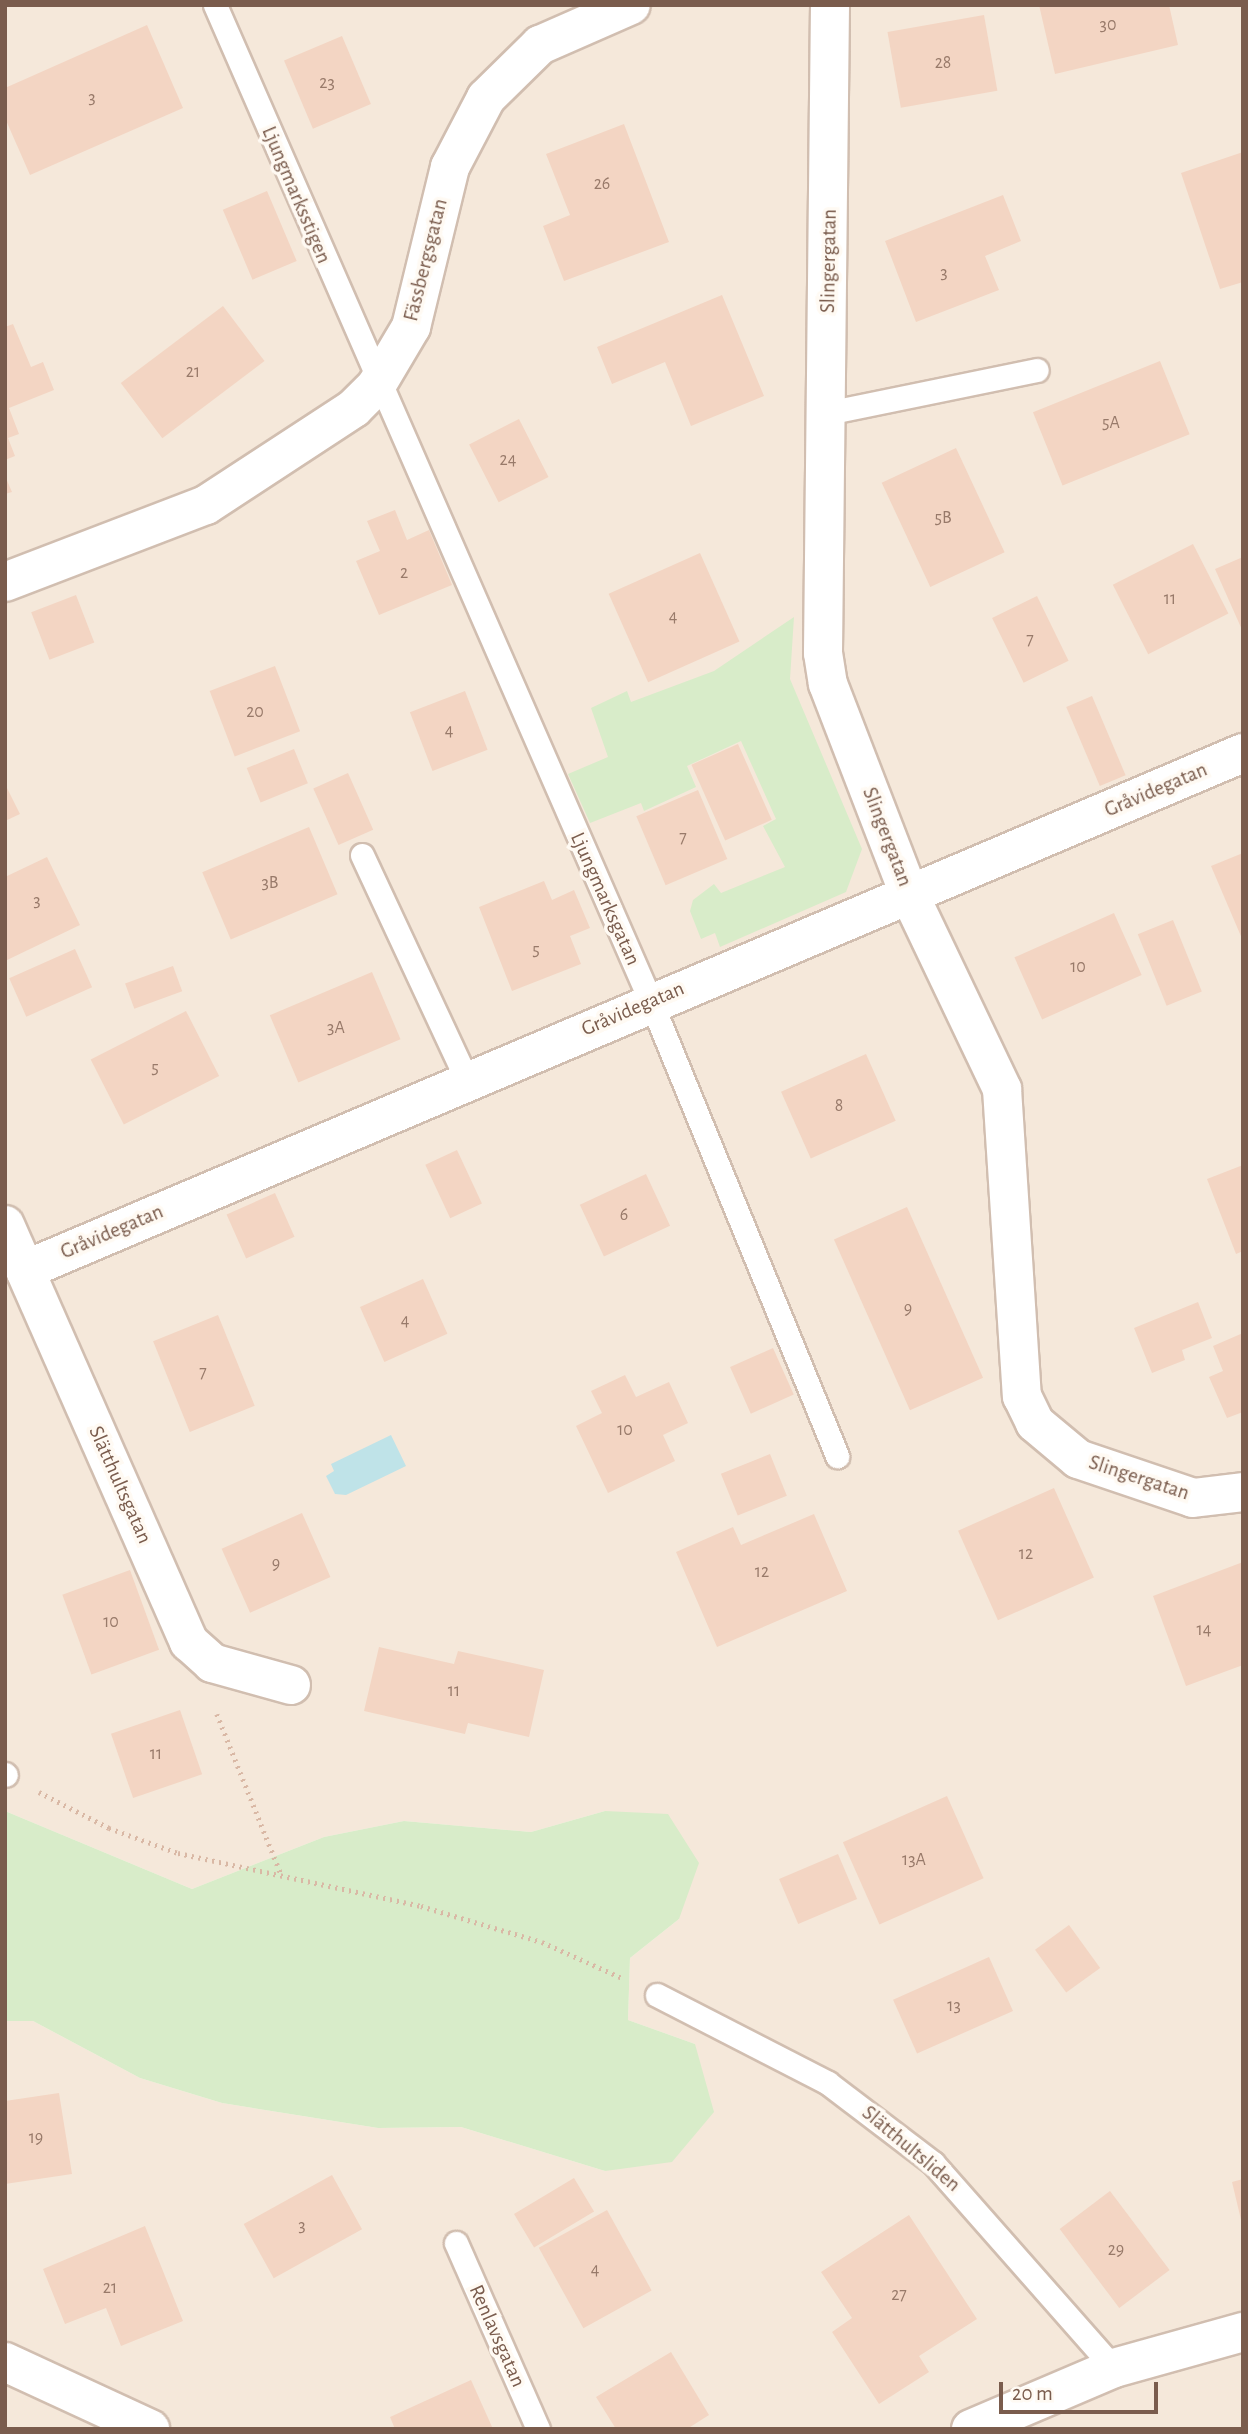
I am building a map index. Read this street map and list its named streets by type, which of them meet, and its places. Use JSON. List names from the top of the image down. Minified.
{"streets":{"street":["Fässbergsgatan","Slingergatan","Gråvidegatan","Slätthultsgatan"],"lane":["Ljungmarksstigen","Ljungmarksgatan","Slätthultsliden","Renlavsgatan"]},"crossings":[["Ljungmarksstigen","Fässbergsgatan"],["Ljungmarksstigen","Ljungmarksgatan"],["Fässbergsgatan","Ljungmarksgatan"],["Slingergatan","Gråvidegatan"],["Gråvidegatan","Ljungmarksgatan"],["Gråvidegatan","Slätthultsgatan"]],"house_numbers":["30","28","23","3","26","3","21","5A","24","5B","2","11","4","7","20","4","7","3B","3","5","10","3A","5","8","6","9","4","7","10","12","9","12","10","14","11","11","13A","13","19","3","29","4","21","27"],"scale_bar":"20 m"}
